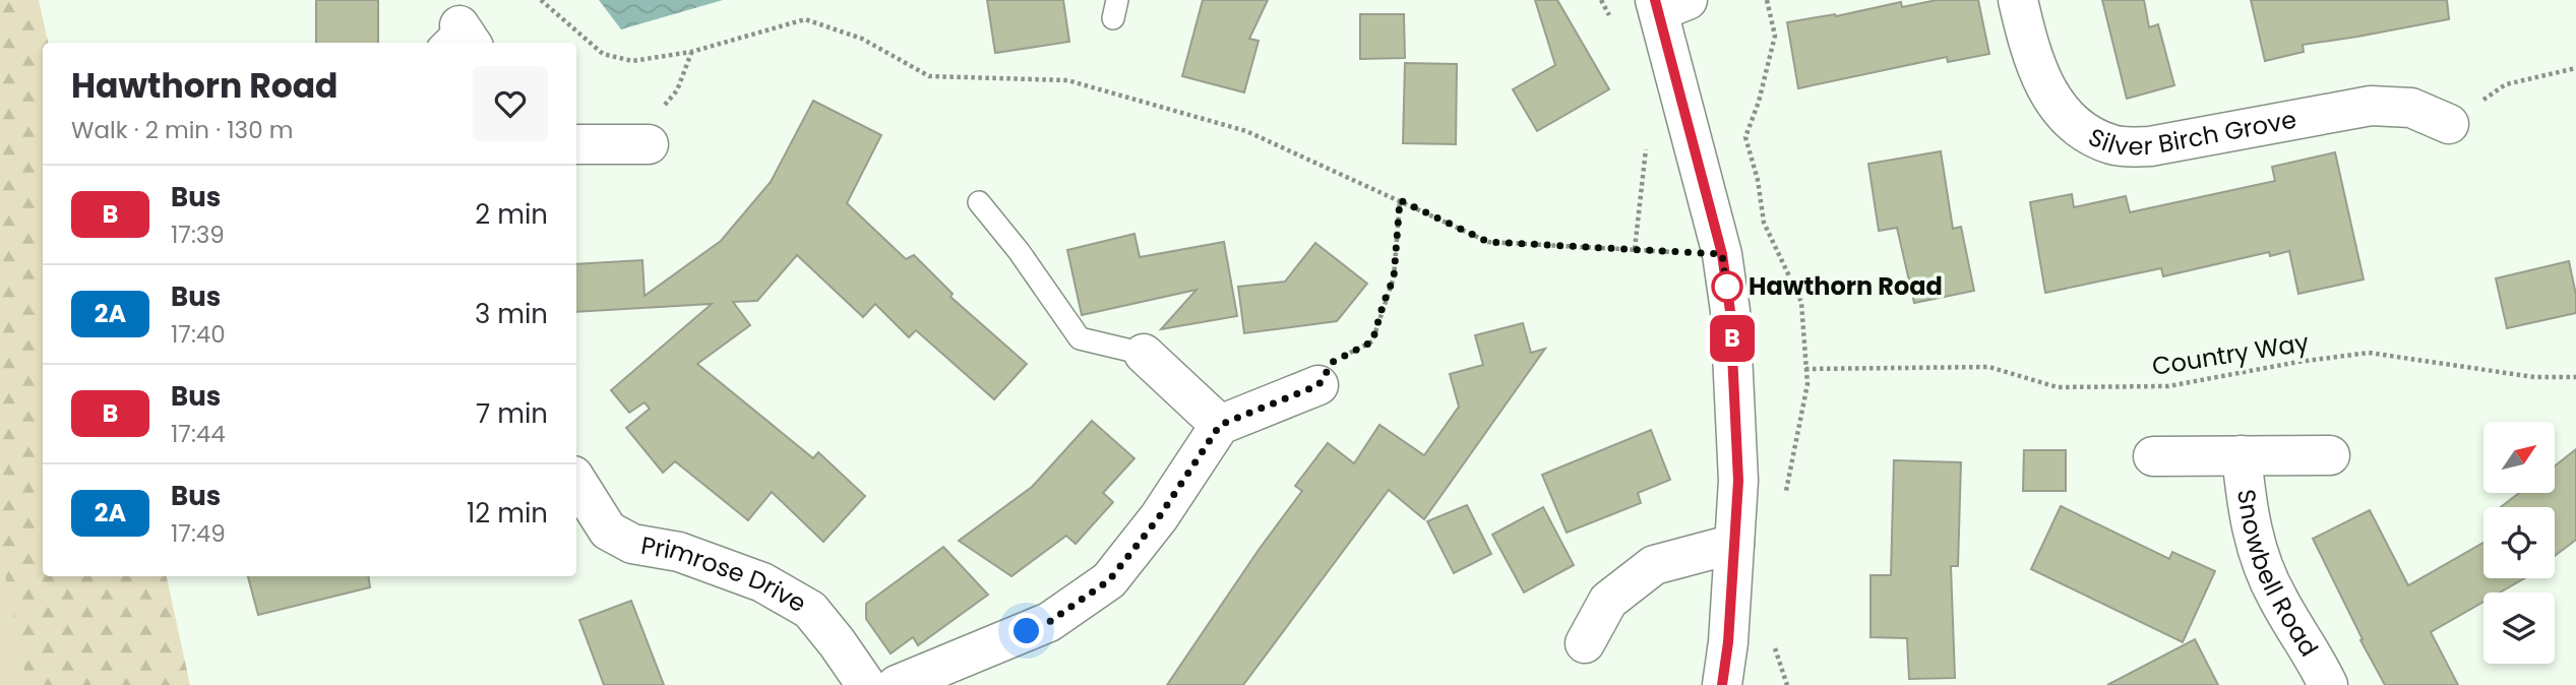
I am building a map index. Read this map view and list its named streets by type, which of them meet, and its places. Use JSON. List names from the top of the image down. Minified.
{"streets":{"street":["Silver Birch Grove","Snowbell Road","Primrose Drive"],"path":["Country Way"]},"places":["Hawthorn Road"],"lines":["bus line B"],"north":"top right","page":{"on_map":"B","heading":["Hawthorn Road","Walk · 2 min · 130 m"],"list":[{"mark":"B","name":"Bus","note":"17:39","value":"2 min"},{"mark":"2A","name":"Bus","note":"17:40","value":"3 min"},{"mark":"B","name":"Bus","note":"17:44","value":"7 min"},{"mark":"2A","name":"Bus","note":"17:49","value":"12 min"}]}}
